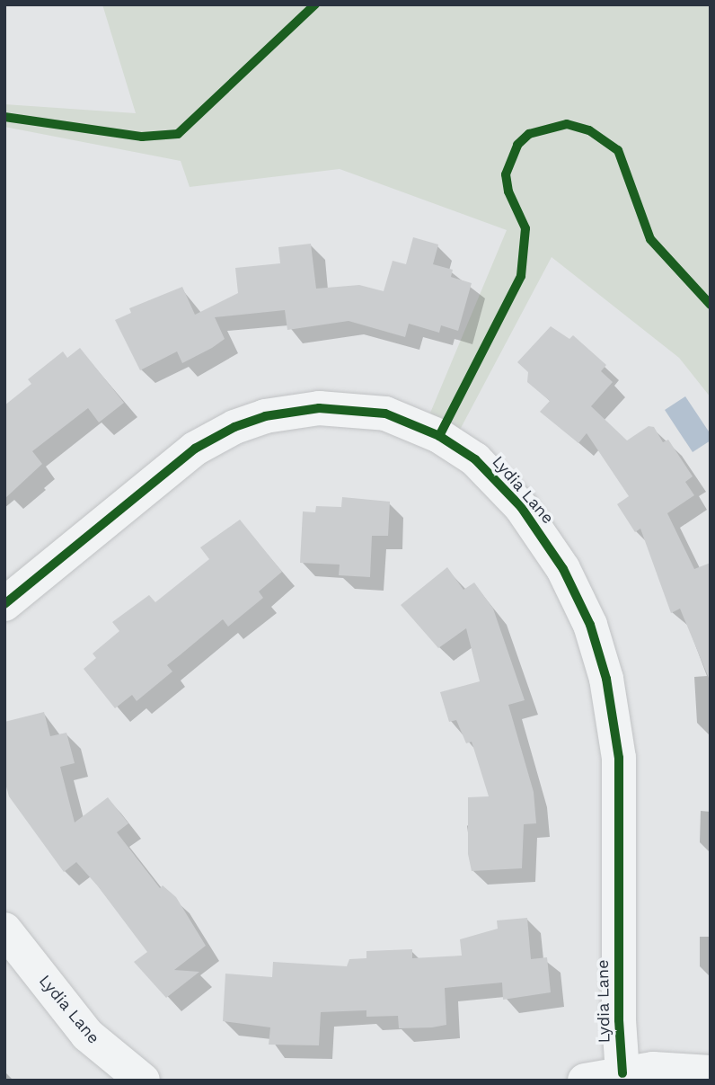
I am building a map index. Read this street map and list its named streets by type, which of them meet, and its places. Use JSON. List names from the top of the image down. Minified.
{"streets":{"street":["Lydia Lane"]}}
